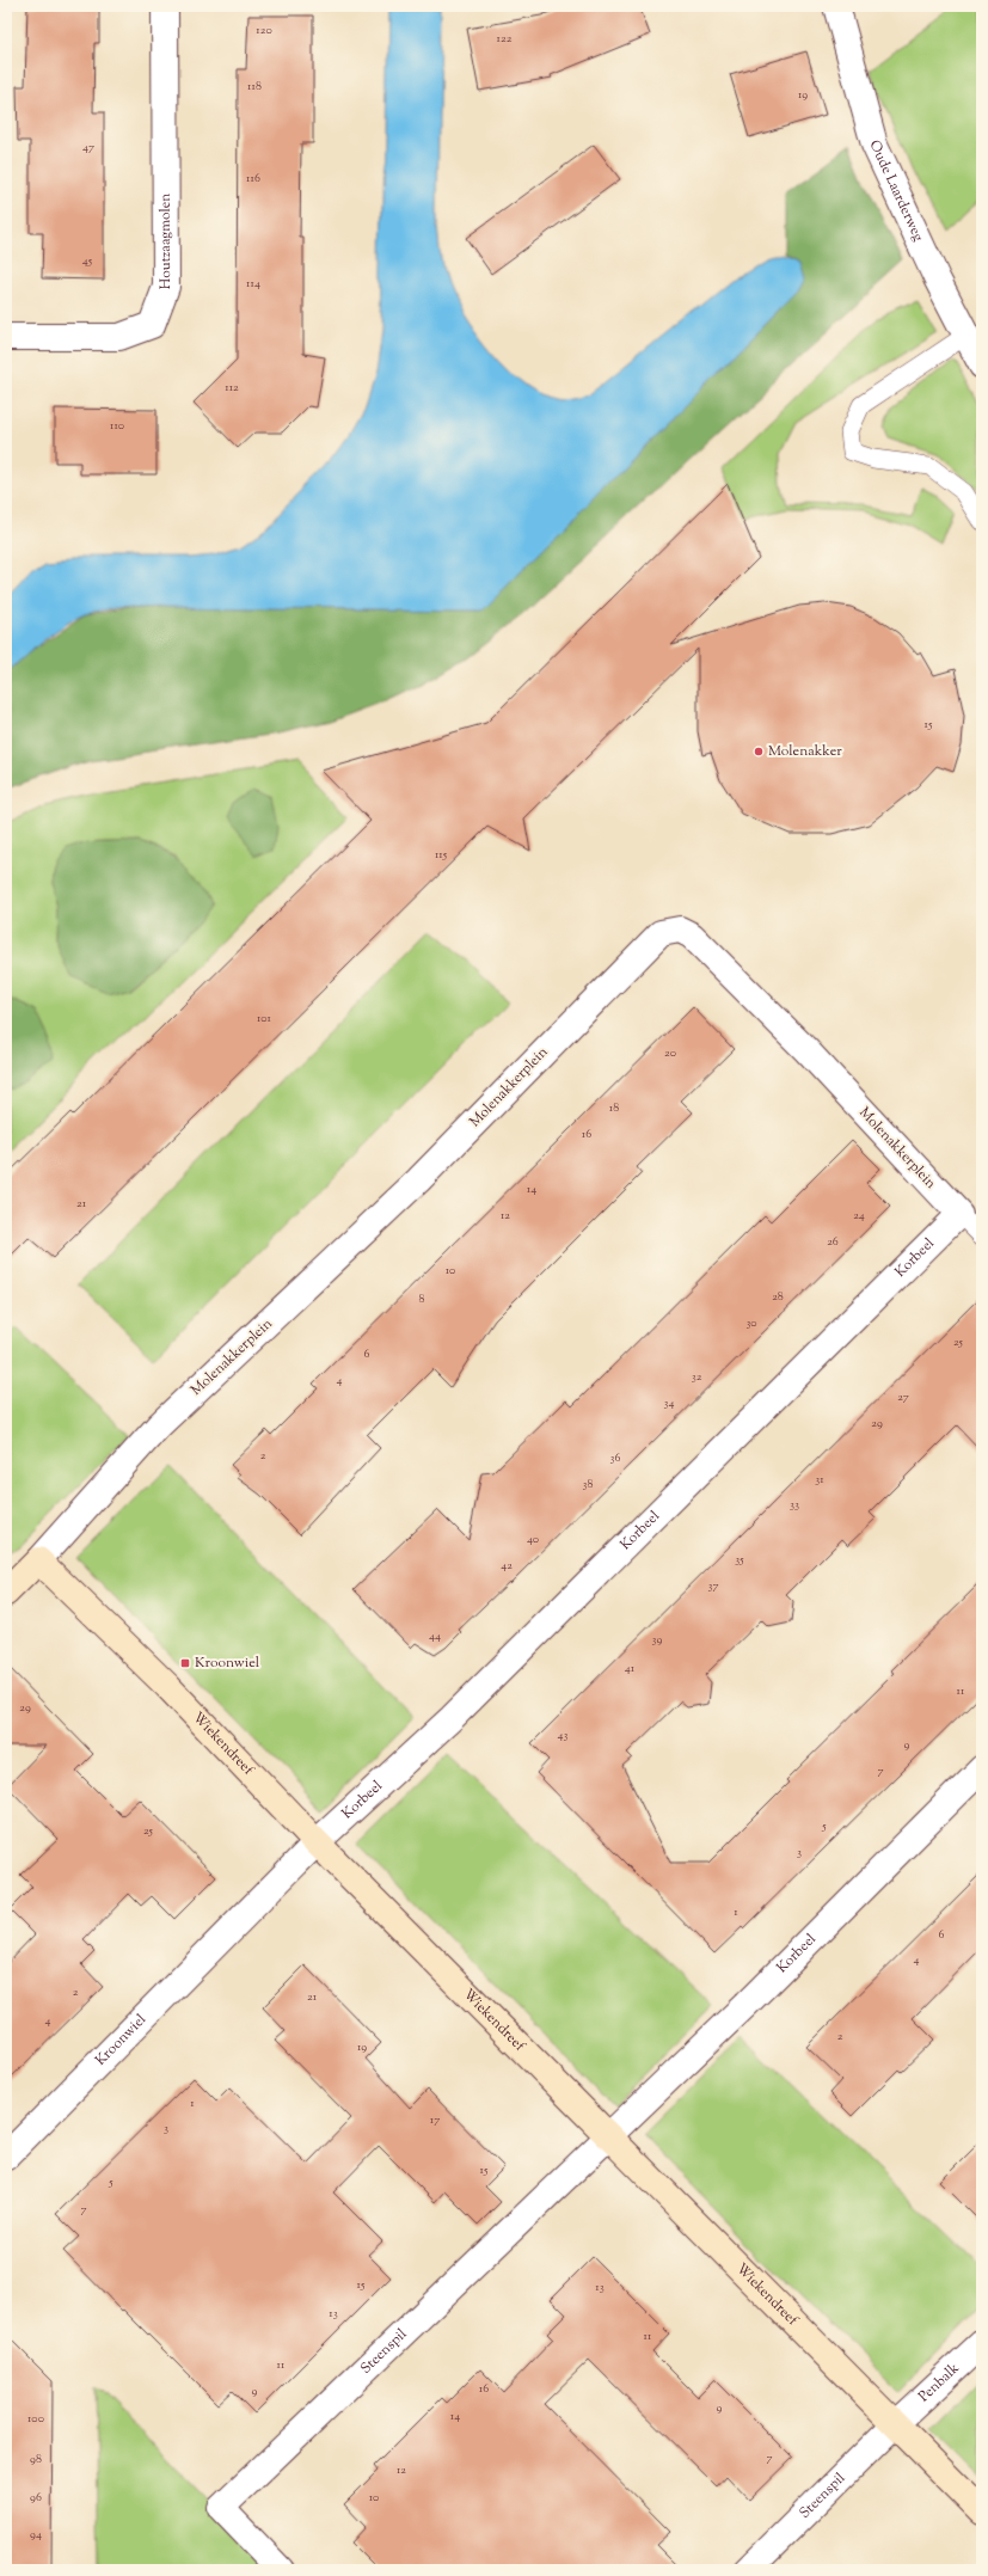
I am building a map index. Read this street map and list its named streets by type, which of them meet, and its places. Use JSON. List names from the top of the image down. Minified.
{"streets":{"street":["Oude Laarderweg","Houtzaagmolen","Molenakkerplein","Korbeel","Wiekendreef","Kroonwiel","Steenspil","Penbalk"]},"crossings":[["Molenakkerplein","Korbeel"],["Molenakkerplein","Wiekendreef"],["Korbeel","Wiekendreef"],["Korbeel","Kroonwiel"],["Korbeel","Steenspil"],["Wiekendreef","Kroonwiel"],["Wiekendreef","Steenspil"],["Wiekendreef","Penbalk"],["Steenspil","Penbalk"]],"places":{"other":["Molenakker"],"transit":["Kroonwiel"]},"house_numbers":["120","122","118","19","47","116","45","114","112","110","15","115","101","20","18","16","14","21","12","24","26","10","28","8","30","25","6","32","4","27","34","29","2","36","31","38","33","40","35","42","37","44","39","41","11","29","43","9","7","5","25","3","1","6","4","2","21","4","2","19","1","17","3","15","5","7","15","13","13","11","11","16","9","9","14","100","7","98","12","96","10","94"]}
